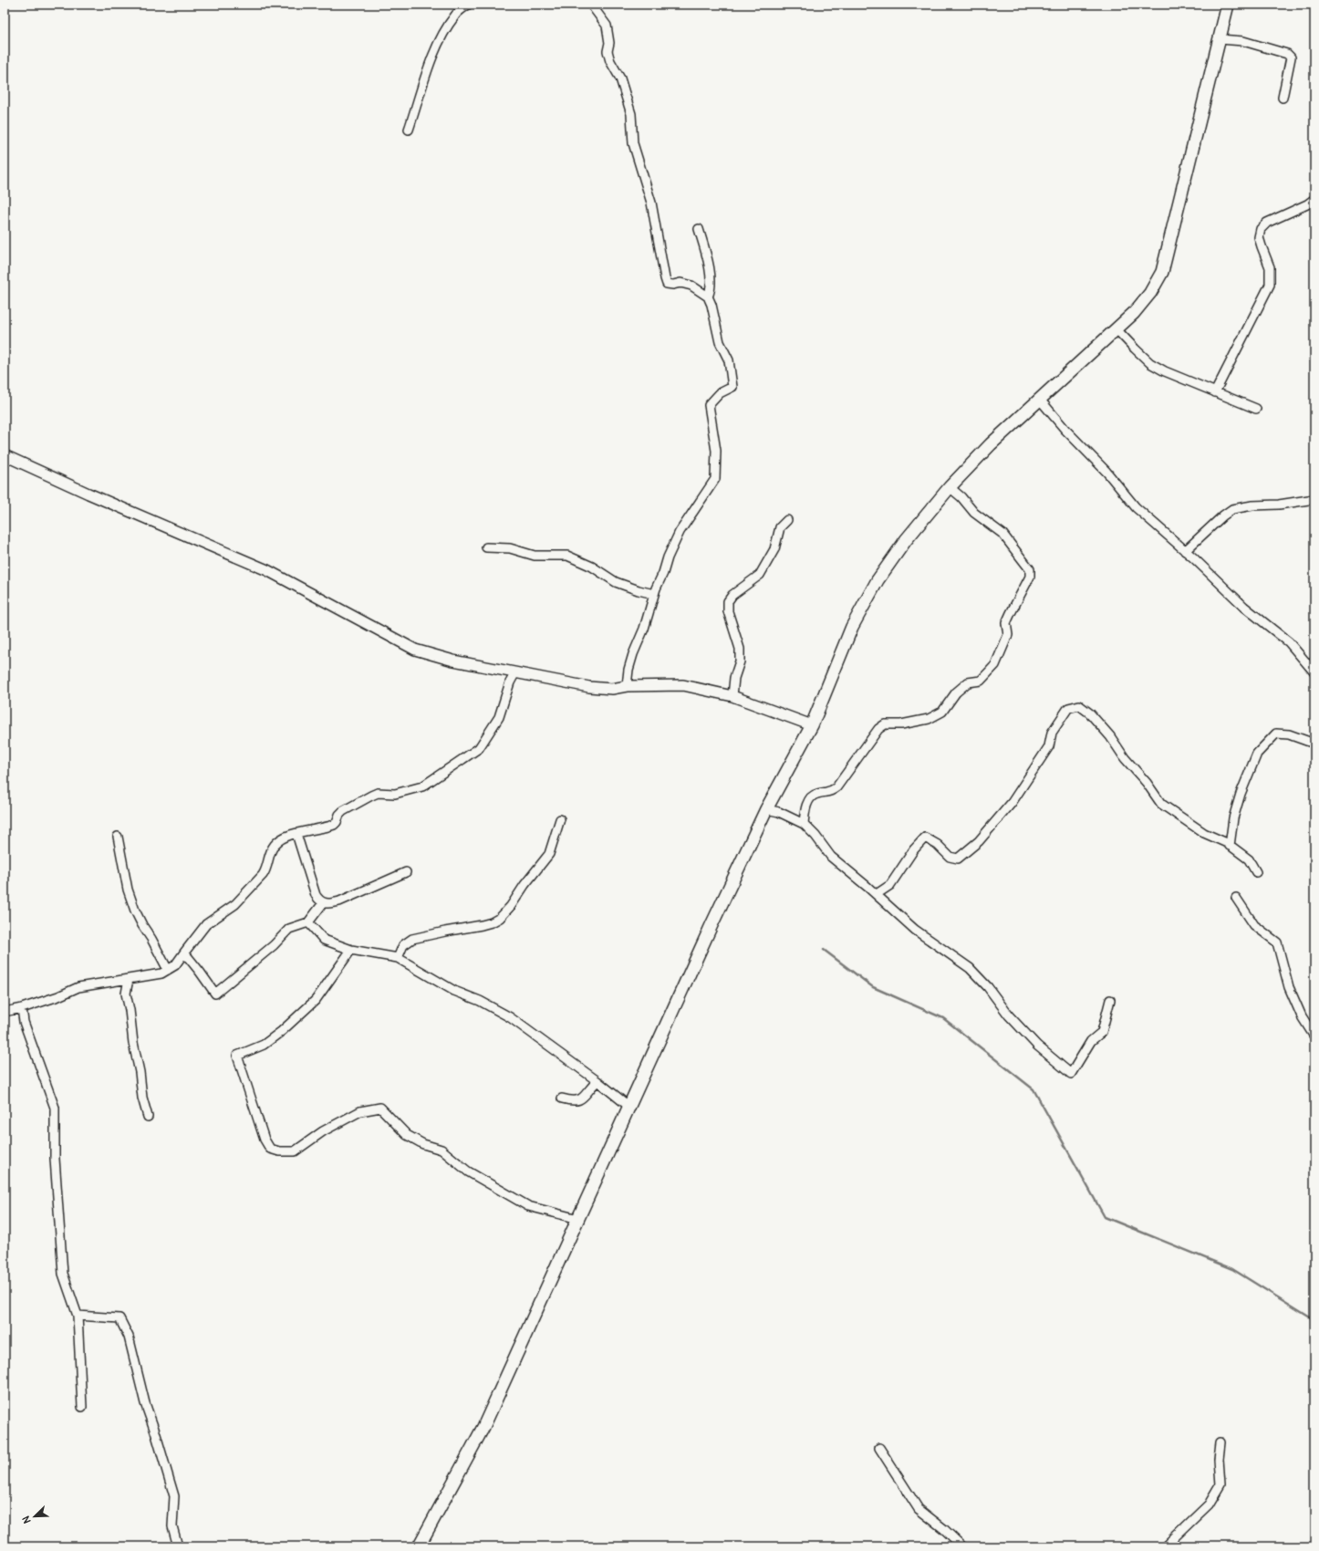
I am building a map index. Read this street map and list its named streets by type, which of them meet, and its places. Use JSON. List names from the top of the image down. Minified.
{"north":"bottom left"}
